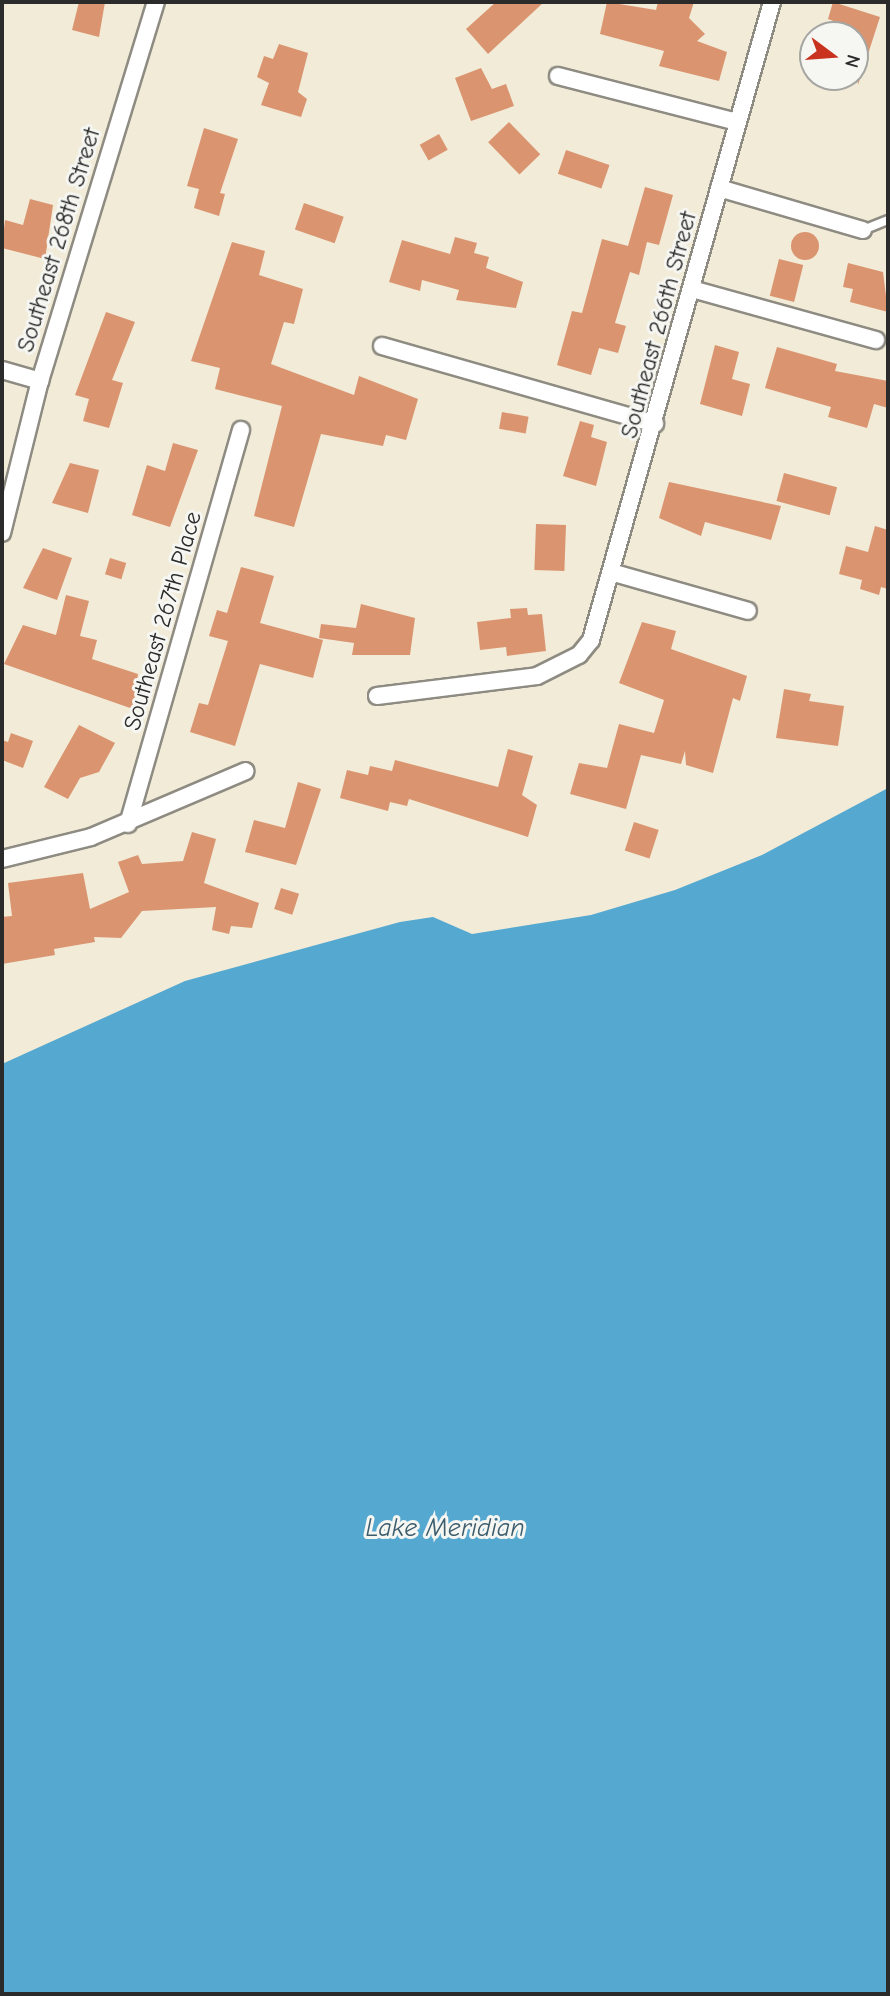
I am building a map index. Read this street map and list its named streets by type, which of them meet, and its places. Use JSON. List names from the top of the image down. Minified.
{"streets":{"street":["Southeast 268th Street","Southeast 266th Street","Southeast 267th Place"]},"water":["Lake Meridian"],"north":"right"}
